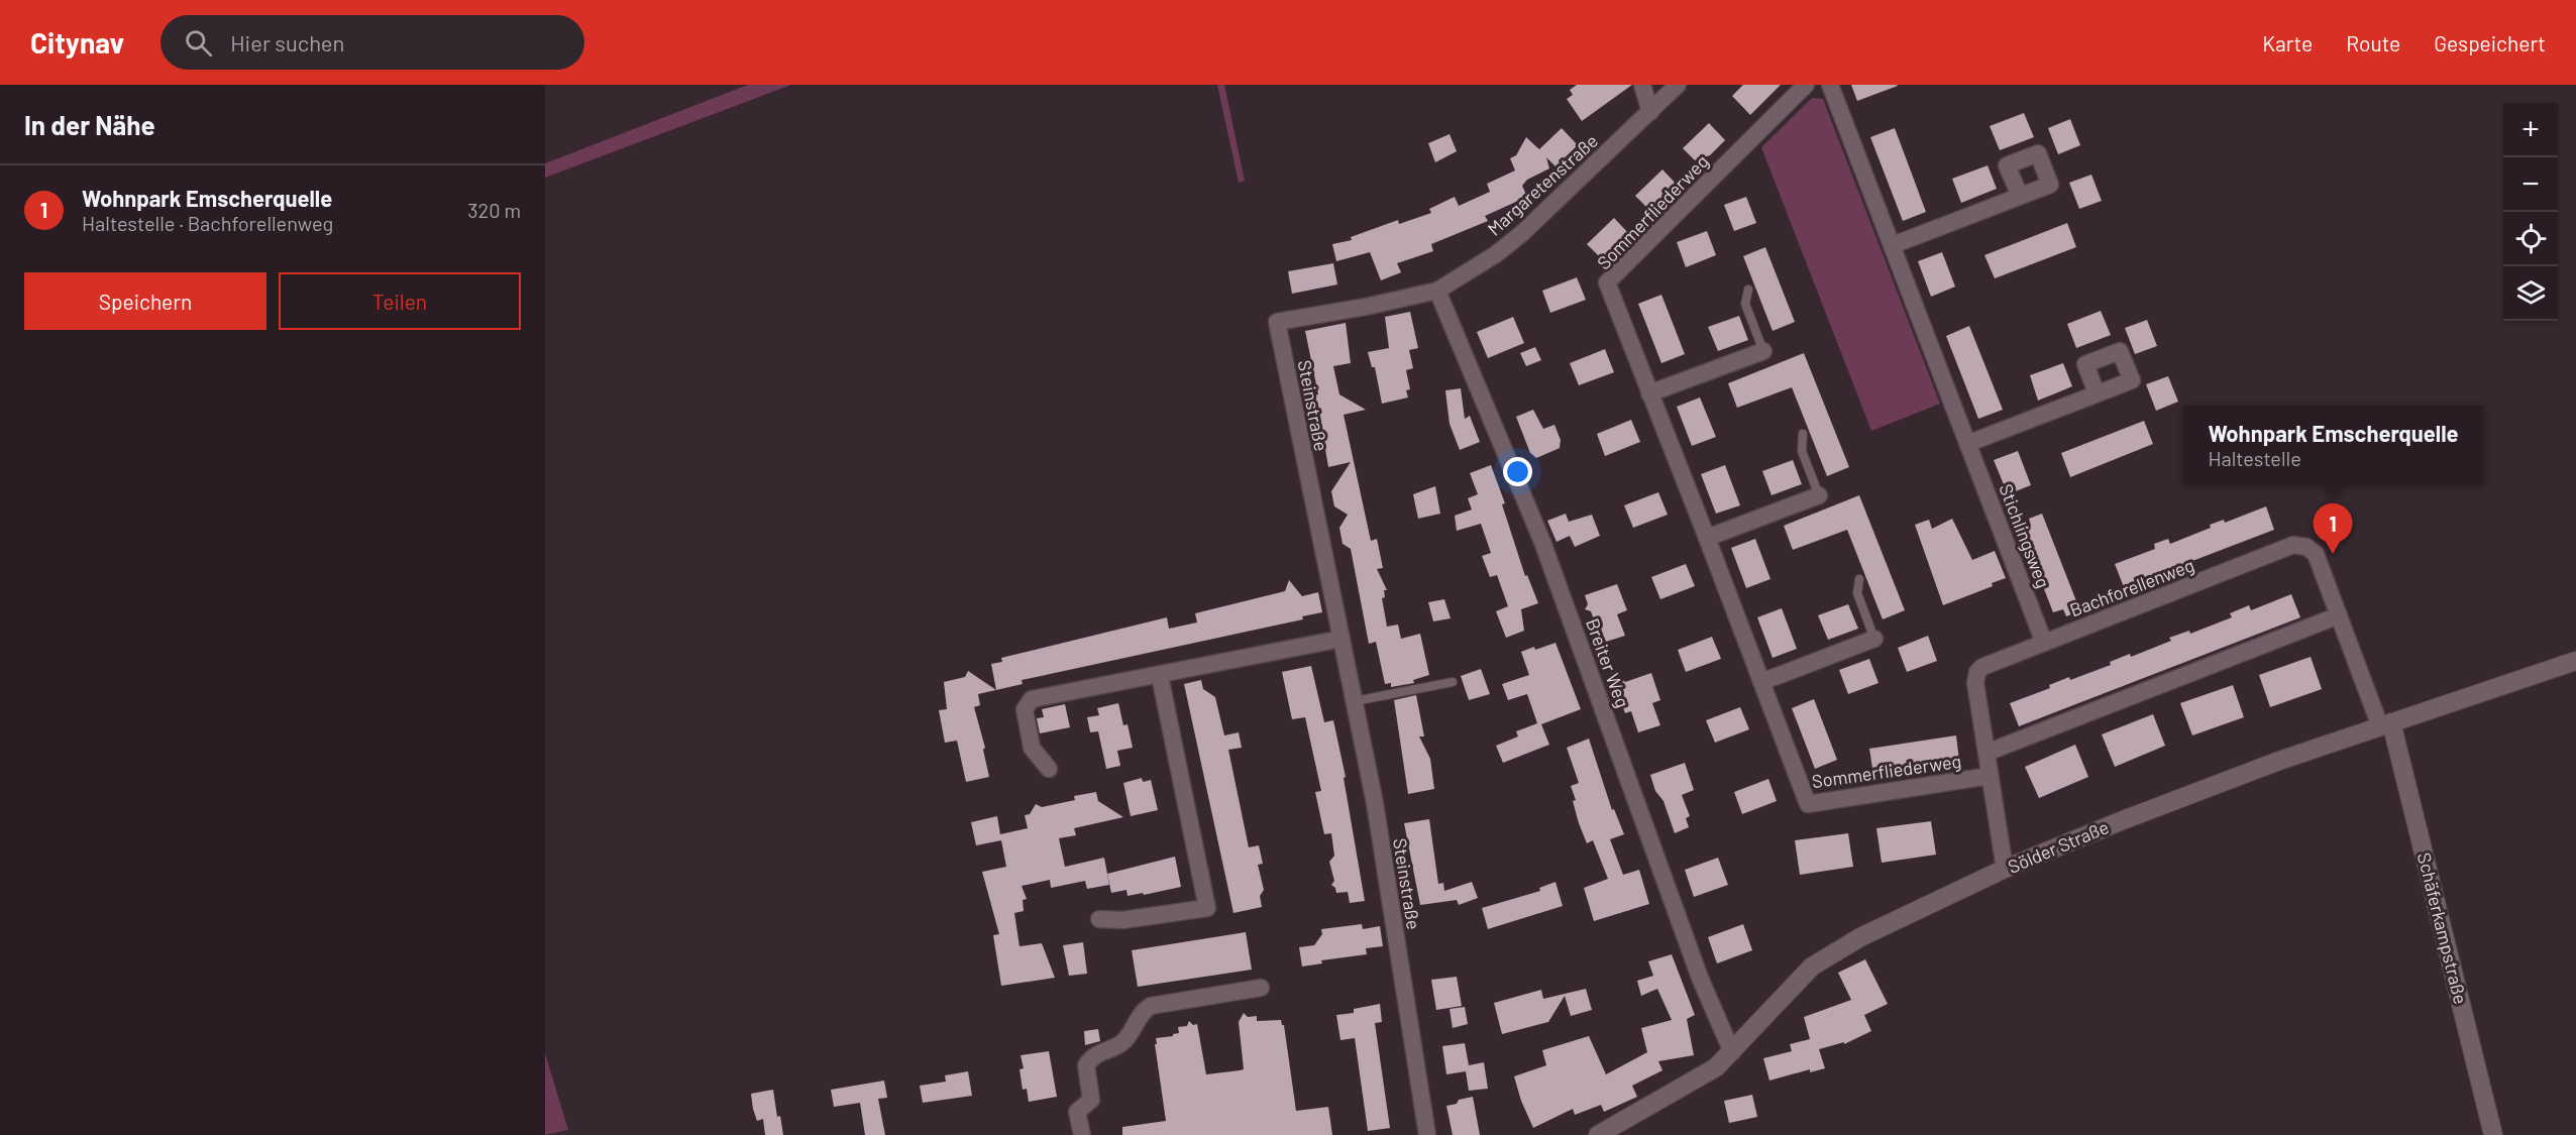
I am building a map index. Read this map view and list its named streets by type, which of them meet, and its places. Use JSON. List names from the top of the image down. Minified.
{"streets":{"street":["Margaretenstraße","Sommerfliederweg","Steinstraße","Stichlingsweg","Bachforellenweg","Breiter Weg","Sölder Straße","Schäferkampstraße"]},"crossings":[["Margaretenstraße","Steinstraße"],["Margaretenstraße","Breiter Weg"],["Sommerfliederweg","Bachforellenweg"],["Stichlingsweg","Bachforellenweg"],["Bachforellenweg","Sölder Straße"],["Bachforellenweg","Schäferkampstraße"],["Breiter Weg","Sölder Straße"],["Sölder Straße","Schäferkampstraße"]],"page":{"header":"Citynav","search":"Hier suchen","nav":["Karte","Route","Gespeichert"],"heading":"In der Nähe","map_buttons":["+","−"],"list":[{"mark":"1","name":"Wohnpark Emscherquelle","note":"Haltestelle · Bachforellenweg","value":"320 m"}],"buttons":["Speichern","Teilen"],"popup":["Wohnpark Emscherquelle","Haltestelle"],"pins":"1"}}
